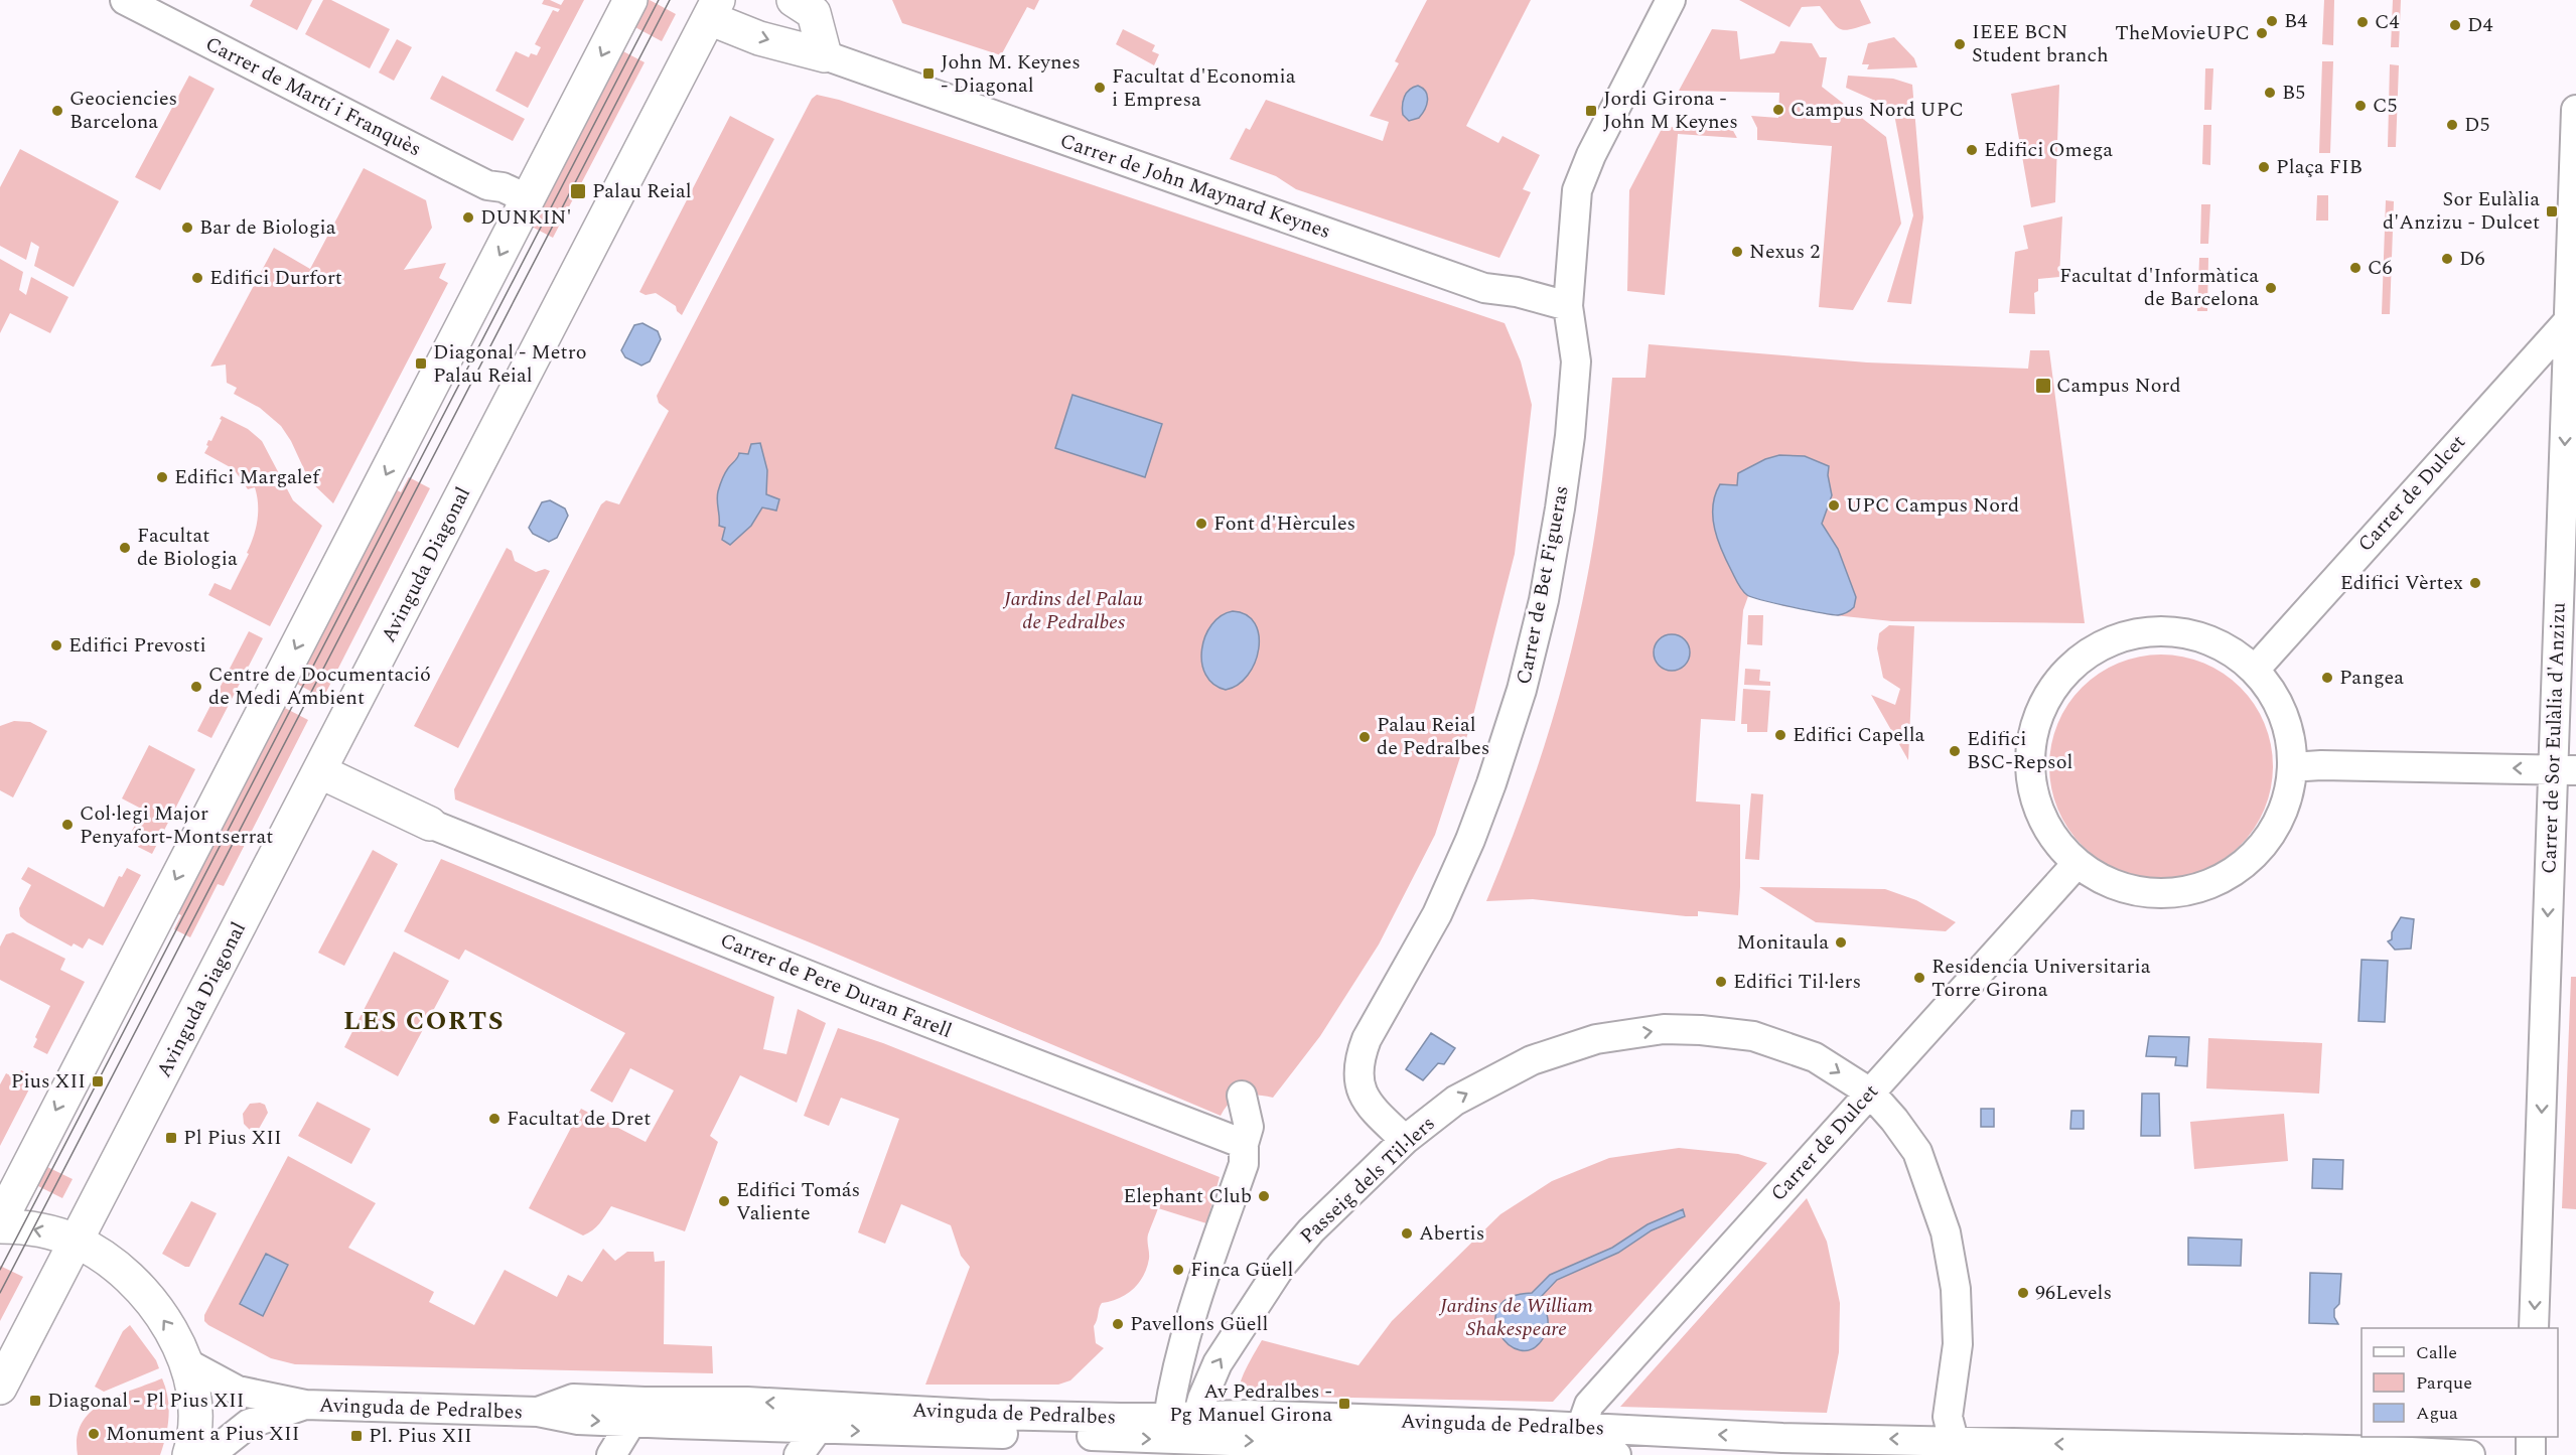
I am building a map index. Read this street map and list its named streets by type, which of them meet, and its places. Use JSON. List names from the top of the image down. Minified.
{"streets":{"main road":["Avinguda Diagonal"],"street":["Carrer de Martí i Franquès","Carrer de John Maynard Keynes","Carrer de Dulcet","Carrer de Bet Figueras","Carrer de Sor Eulàlia d'Anzizu","Carrer de Pere Duran Farell","Passeig dels Til·lers","Avinguda de Pedralbes"]},"crossings":[["Carrer de John Maynard Keynes","Carrer de Bet Figueras"],["Carrer de Dulcet","Carrer de Sor Eulàlia d'Anzizu"],["Carrer de Dulcet","Passeig dels Til·lers"],["Carrer de Dulcet","Avinguda de Pedralbes"],["Carrer de Bet Figueras","Passeig dels Til·lers"],["Passeig dels Til·lers","Avinguda de Pedralbes"]],"one_way":["Carrer de Sor Eulàlia d'Anzizu","Passeig dels Til·lers"],"districts":["LES CORTS"],"parks":["Jardins del Palau de Pedralbes","Jardins de William Shakespeare"],"places":{"other":["B4","C4","D4","TheMovieUPC","IEEE BCN Student branch","Facultat d'Economia i Empresa","B5","C5","Campus Nord UPC","Geociencies Barcelona","D5","Edifici Omega","Plaça FIB","DUNKIN'","Bar de Biologia","Nexus 2","D6","C6","Edifici Durfort","Facultat d'Informàtica de Barcelona","Edifici Margalef","UPC Campus Nord","Font d'Hèrcules","Facultat de Biologia","Edifici Vèrtex","Edifici Prevosti","Pangea","Centre de Documentació de Medi Ambient","Edifici Capella","Palau Reial de Pedralbes","Edifici BSC-Repsol","Col·legi Major Penyafort-Montserrat","Monitaula","Residencia Universitaria Torre Girona","Edifici Til·lers","Facultat de Dret","Elephant Club","Edifici Tomás Valiente","Abertis","Finca Güell","96Levels","Pavellons Güell","Monument a Pius XII"],"transit":["John M. Keynes - Diagonal","Jordi Girona - John M Keynes","Palau Reial","Sor Eulàlia d'Anzizu - Dulcet","Diagonal - Metro Palau Reial","Campus Nord","Pius XII","Pl Pius XII","Diagonal - Pl Pius XII","Av Pedralbes - Pg Manuel Girona","Pl. Pius XII"]},"legend":["Calle","Parque","Agua"]}
